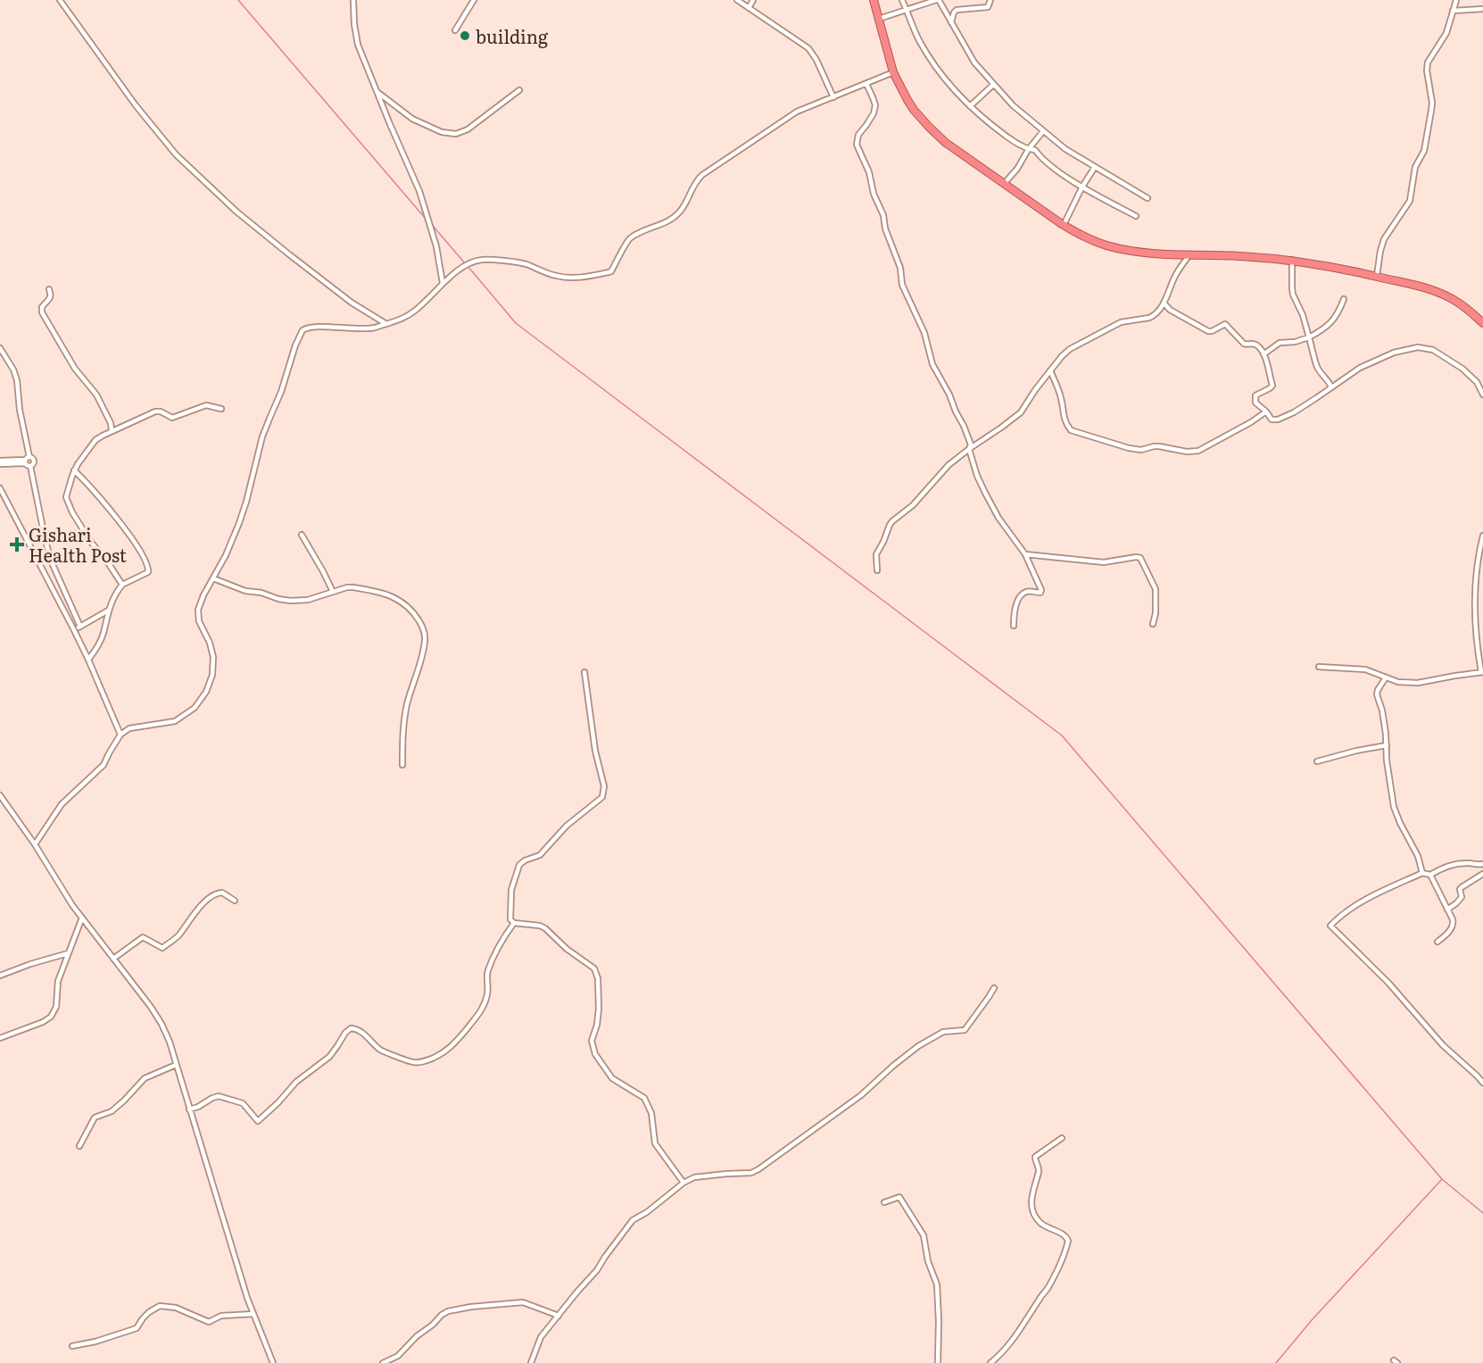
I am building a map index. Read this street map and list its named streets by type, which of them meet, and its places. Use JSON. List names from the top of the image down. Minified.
{"places":{"other":["building"],"health":["Gishari Health Post"]}}
